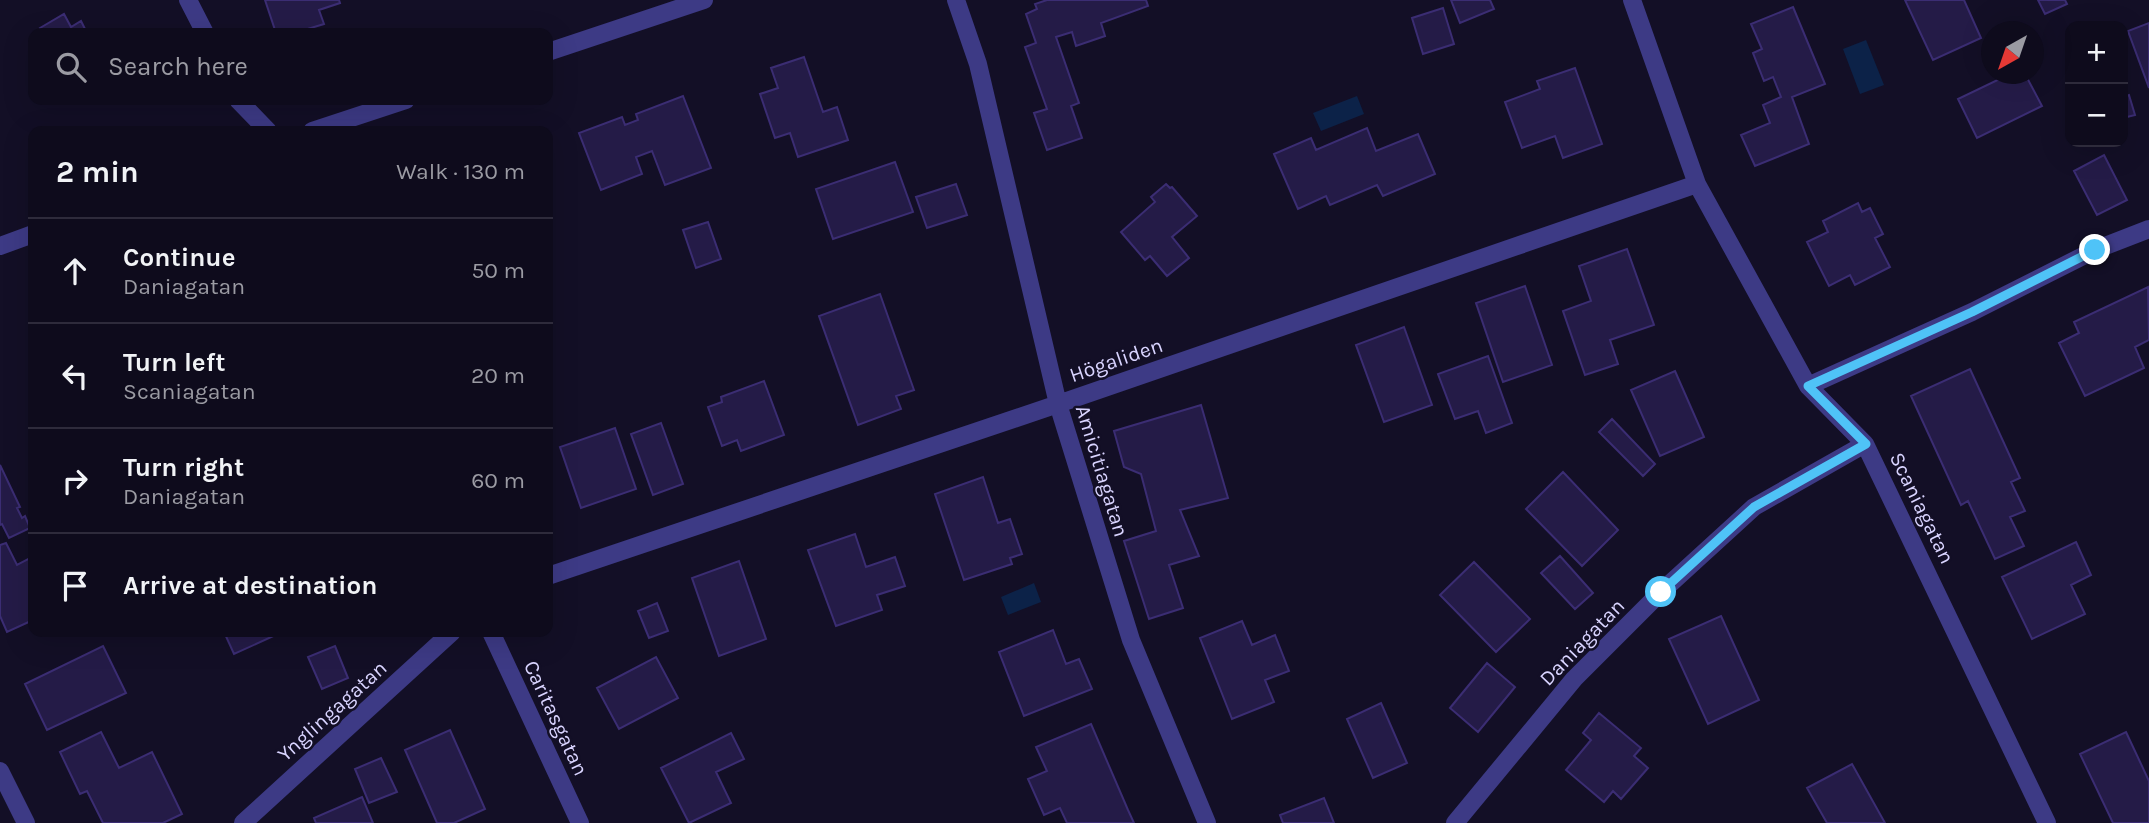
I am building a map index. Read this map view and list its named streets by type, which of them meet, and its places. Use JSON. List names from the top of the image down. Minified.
{"streets":{"street":["Högaliden","Amicitiagatan","Scaniagatan","Daniagatan","Ynglingagatan","Caritasgatan"]},"crossings":[["Högaliden","Amicitiagatan"],["Högaliden","Scaniagatan"],["Scaniagatan","Daniagatan"]],"north":"bottom left","page":{"map_buttons":["+","−"],"search":"Search here","heading":["2 min","Walk · 130 m"],"list":[["Continue","Daniagatan","50 m"],["Turn left","Scaniagatan","20 m"],["Turn right","Daniagatan","60 m"],"Arrive at destination"]}}
